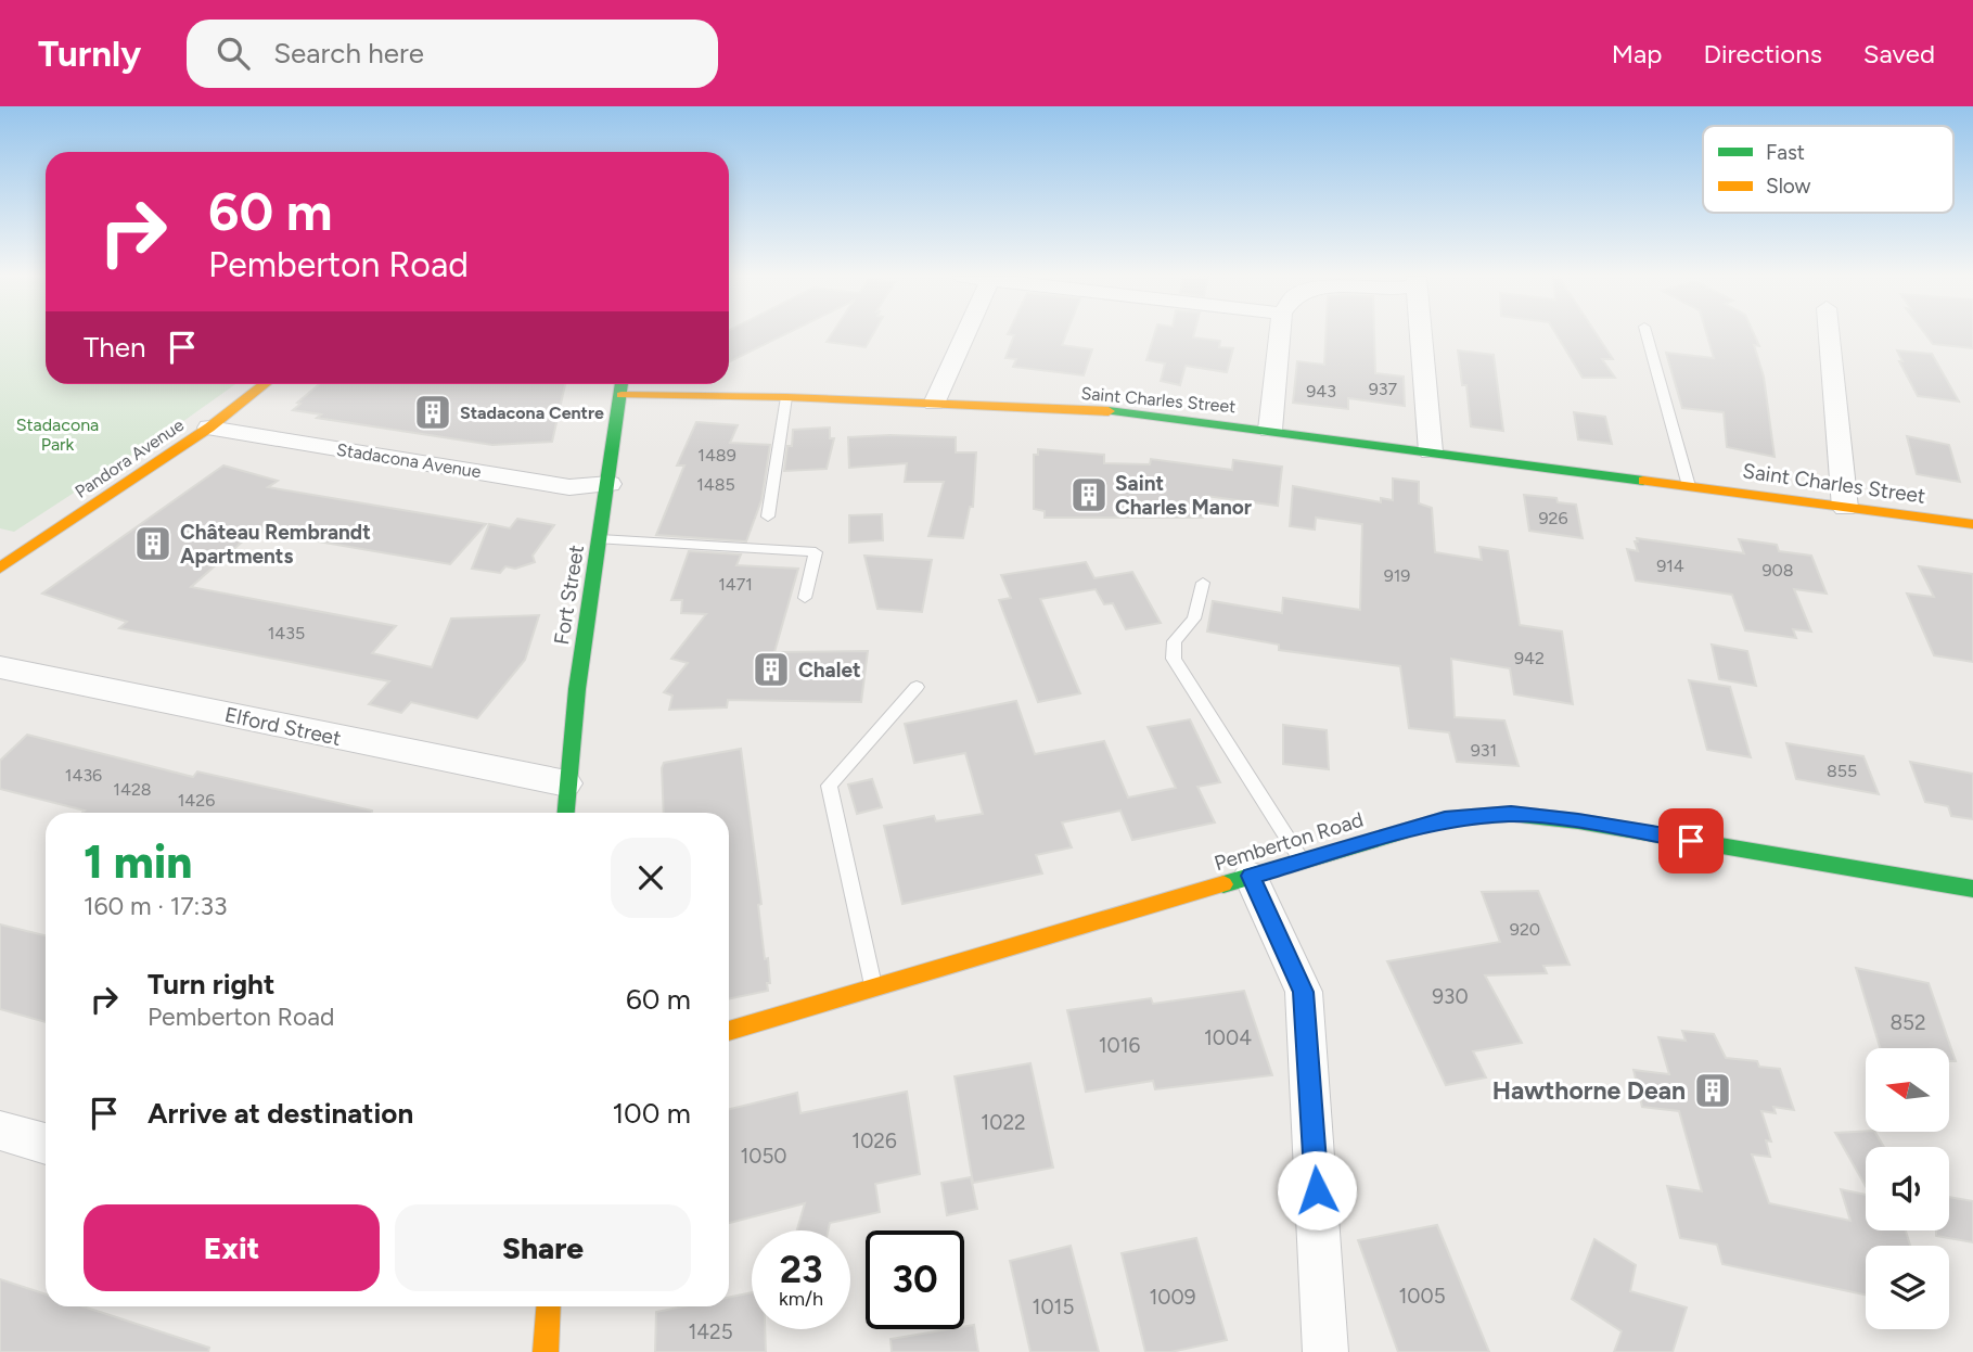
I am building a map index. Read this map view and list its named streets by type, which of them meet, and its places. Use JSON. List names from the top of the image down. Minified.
{"streets":{"street":["Saint Charles Street","Pandora Avenue","Stadacona Avenue","Fort Street","Elford Street","Pemberton Road"]},"crossings":[["Saint Charles Street","Fort Street"],["Pandora Avenue","Stadacona Avenue"],["Stadacona Avenue","Fort Street"],["Fort Street","Elford Street"]],"parks":["Stadacona Park"],"places":{"building":["Stadacona Centre","Saint Charles Manor","Château Rembrandt Apartments","Chalet","Hawthorne Dean"]},"house_numbers":["937","943","1489","1485","926","914","908","919","1471","1435","942","931","855","1436","1428","1426","920","930","852","1004","1016","1022","1026","1050","1005","1009","1015","1425"],"legend":["Fast","Slow"],"north":"left","page":{"header":"Turnly","search":"Search here","nav":["Map","Directions","Saved"],"turn":["60 m","Pemberton Road"],"then":"Then","heading":["1 min","160 m · 17:33"],"list":[{"name":"Turn right","note":"Pemberton Road","value":"60 m"},{"name":"Arrive at destination","value":"100 m"}],"buttons":["Exit","Share"],"speed":"23 km/h","limit":"30"}}
